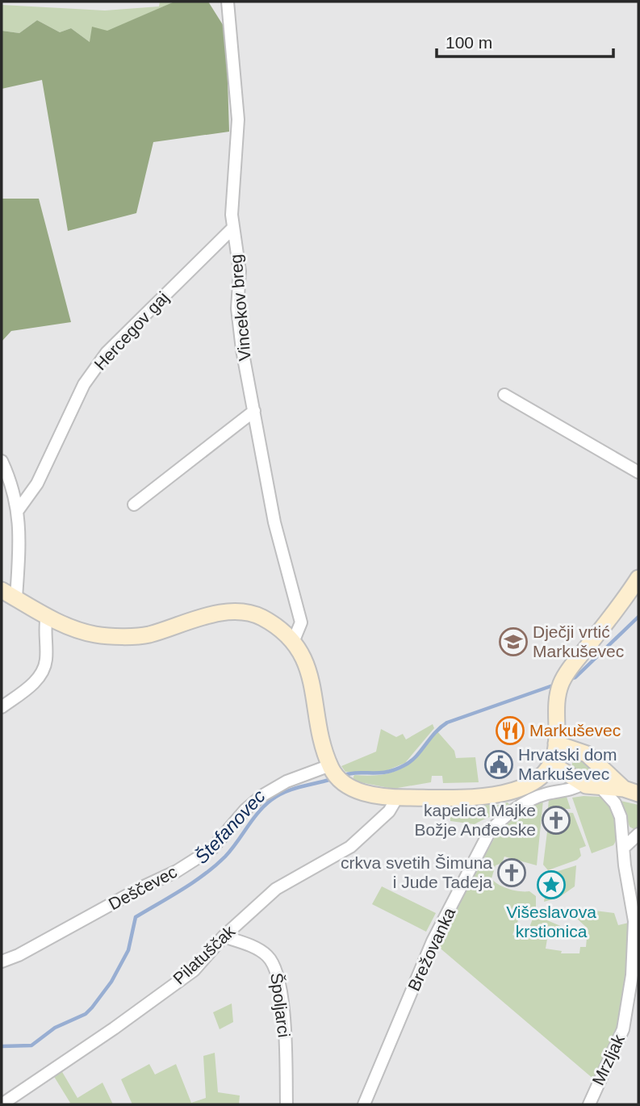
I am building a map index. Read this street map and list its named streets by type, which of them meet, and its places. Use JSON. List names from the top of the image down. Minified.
{"streets":{"street":["Vincekov breg","Hercegov gaj","Deščevec","Brežovanka","Pilatuščak","Špoljarci","Mrzljak"]},"crossings":[["Vincekov breg","Hercegov gaj"],["Brežovanka","Mrzljak"],["Pilatuščak","Špoljarci"]],"water":["Štefanovec"],"places":{"school or university":["Dječji vrtić Markuševec"],"restaurant":["Markuševec"],"public building":["Hrvatski dom Markuševec"],"church":["kapelica Majke Božje Anđeoske","crkva svetih Šimuna i Jude Tadeja"],"place":["Višeslavova krstionica"]},"scale_bar":"100 m"}
